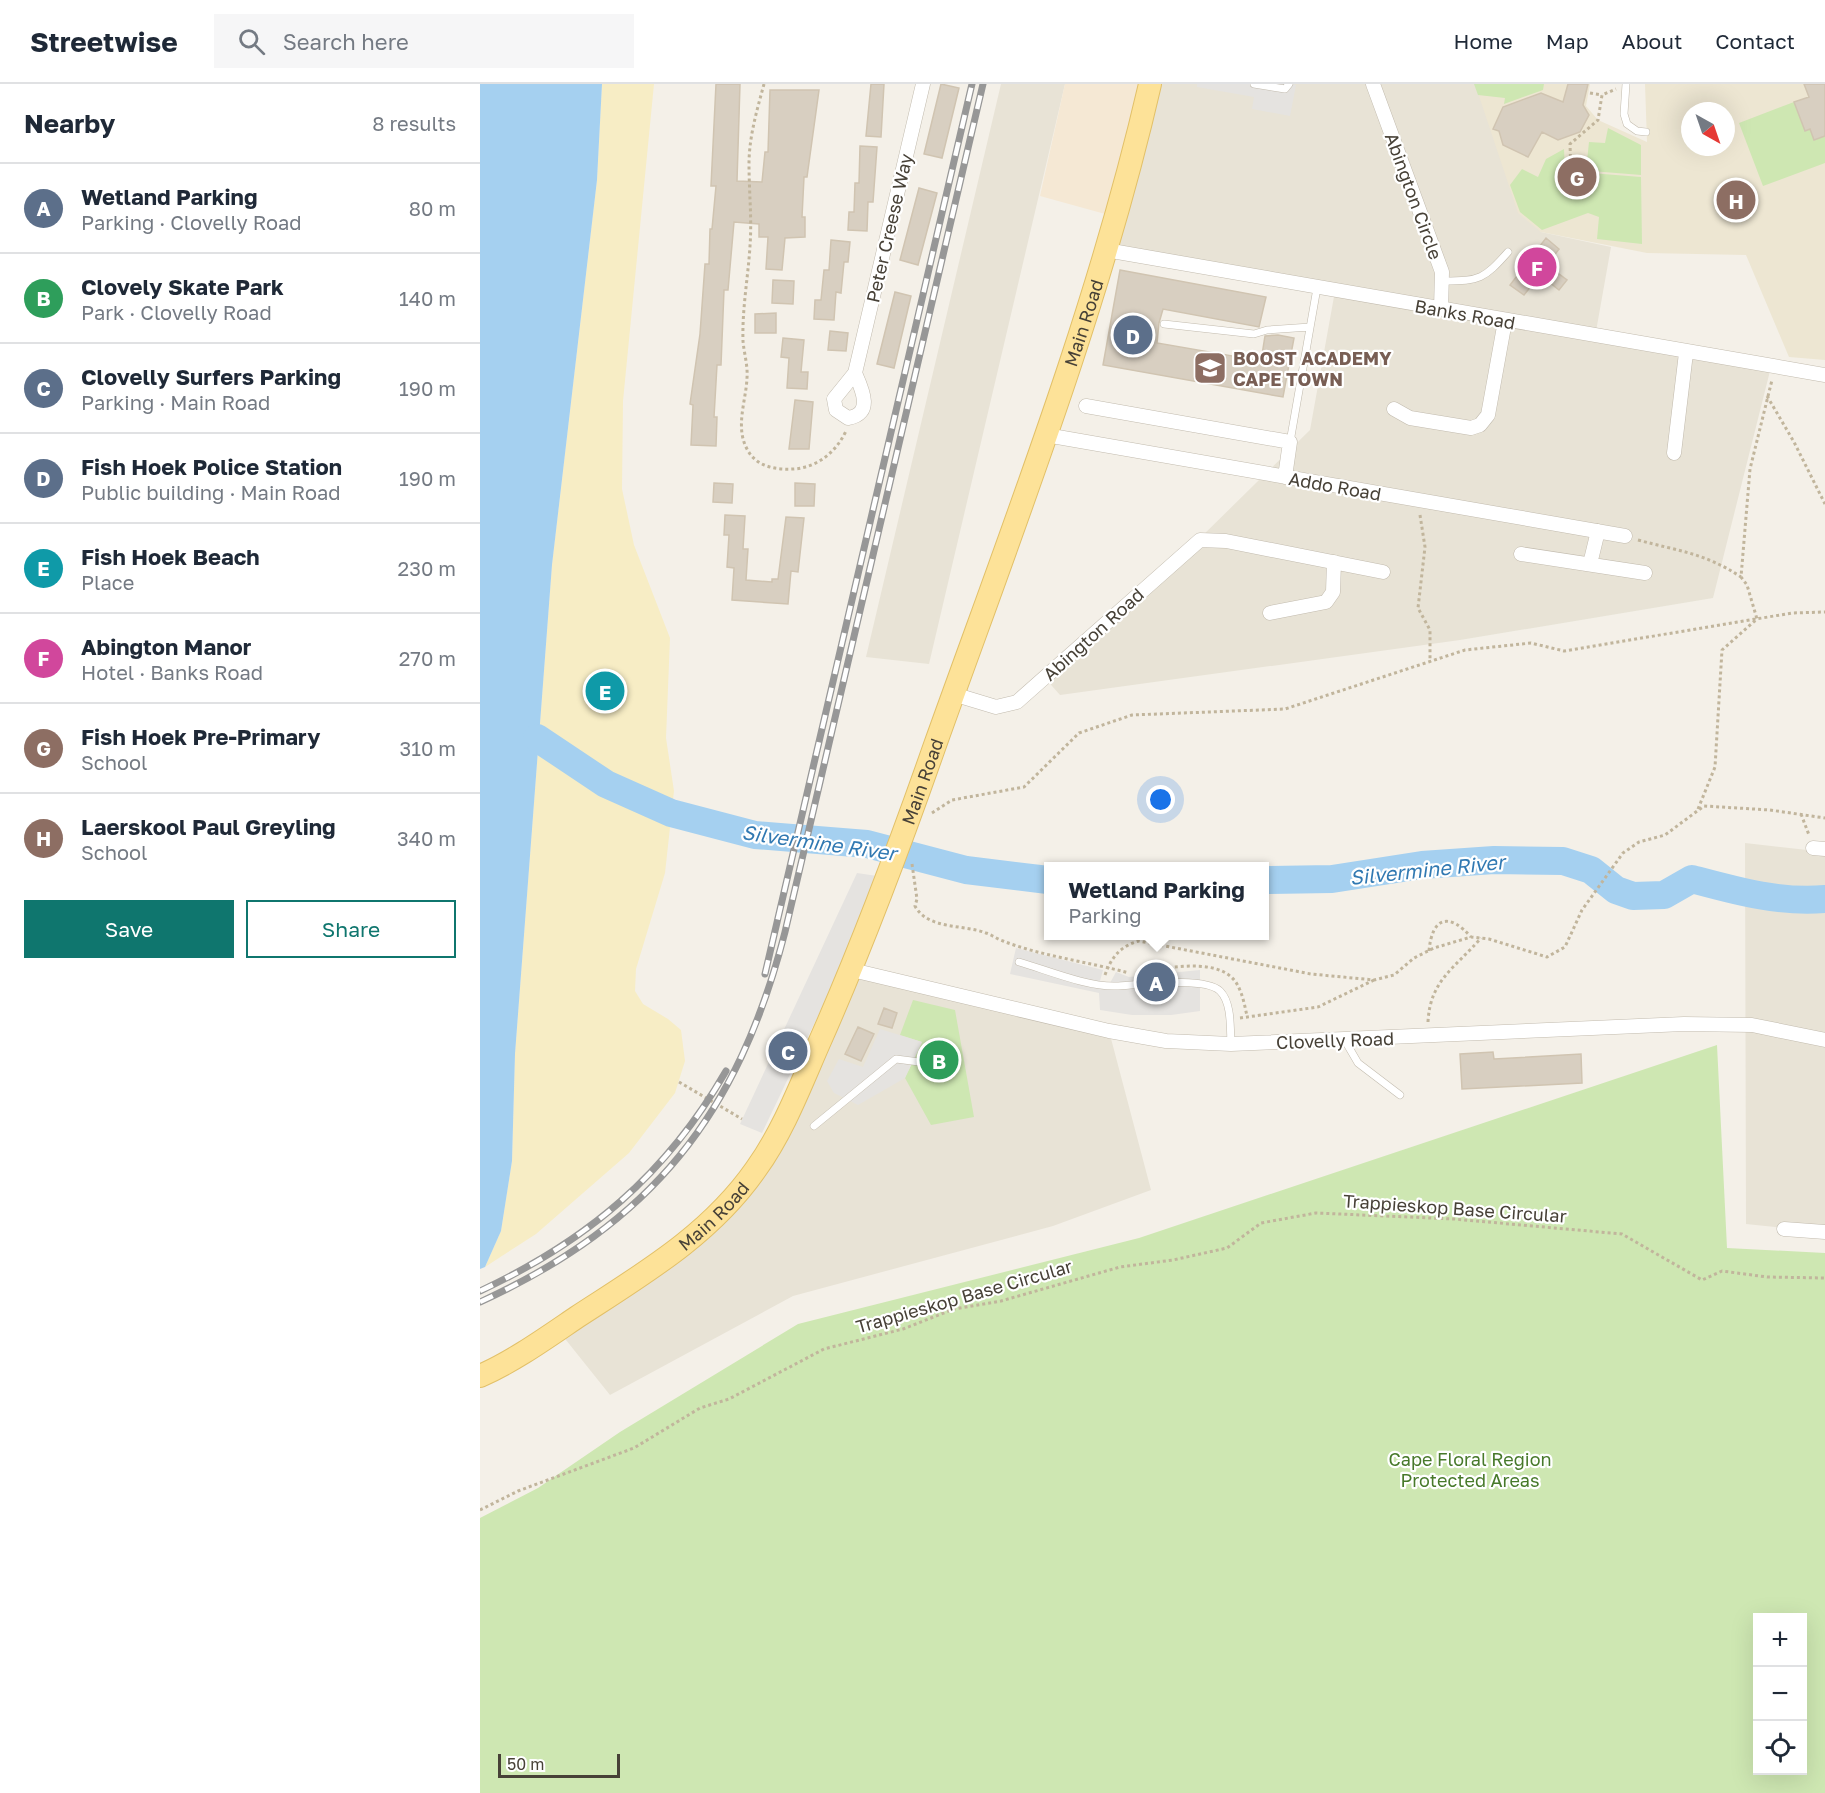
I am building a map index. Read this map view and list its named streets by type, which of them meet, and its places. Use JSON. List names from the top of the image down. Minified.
{"streets":{"main road":["Main Road"],"street":["Abington Circle","Peter Creese Way","Banks Road","Addo Road","Abington Road","Clovelly Road"],"path":["Trappieskop Base Circular"]},"crossings":[["Abington Circle","Banks Road"],["Banks Road","Main Road"],["Main Road","Addo Road"],["Main Road","Abington Road"],["Main Road","Clovelly Road"]],"water":["Silvermine River"],"parks":["Cape Floral Region Protected Areas"],"places":{"school or university":["BOOST ACADEMY CAPE TOWN"]},"scale_bar":"50 m","north":"bottom right","page":{"header":"Streetwise","search":"Search here","nav":["Home","Map","About","Contact"],"heading":["Nearby","8 results"],"pins":["G","H","F","D","E","A","C","B"],"list":[{"mark":"A","name":"Wetland Parking","note":"Parking · Clovelly Road","value":"80 m"},{"mark":"B","name":"Clovely Skate Park","note":"Park · Clovelly Road","value":"140 m"},{"mark":"C","name":"Clovelly Surfers Parking","note":"Parking · Main Road","value":"190 m"},{"mark":"D","name":"Fish Hoek Police Station","note":"Public building · Main Road","value":"190 m"},{"mark":"E","name":"Fish Hoek Beach","note":"Place","value":"230 m"},{"mark":"F","name":"Abington Manor","note":"Hotel · Banks Road","value":"270 m"},{"mark":"G","name":"Fish Hoek Pre-Primary","note":"School","value":"310 m"},{"mark":"H","name":"Laerskool Paul Greyling","note":"School","value":"340 m"}],"popup":["Wetland Parking","Parking"],"buttons":["Save","Share"],"map_buttons":["+","−"],"scale":"50 m"}}
